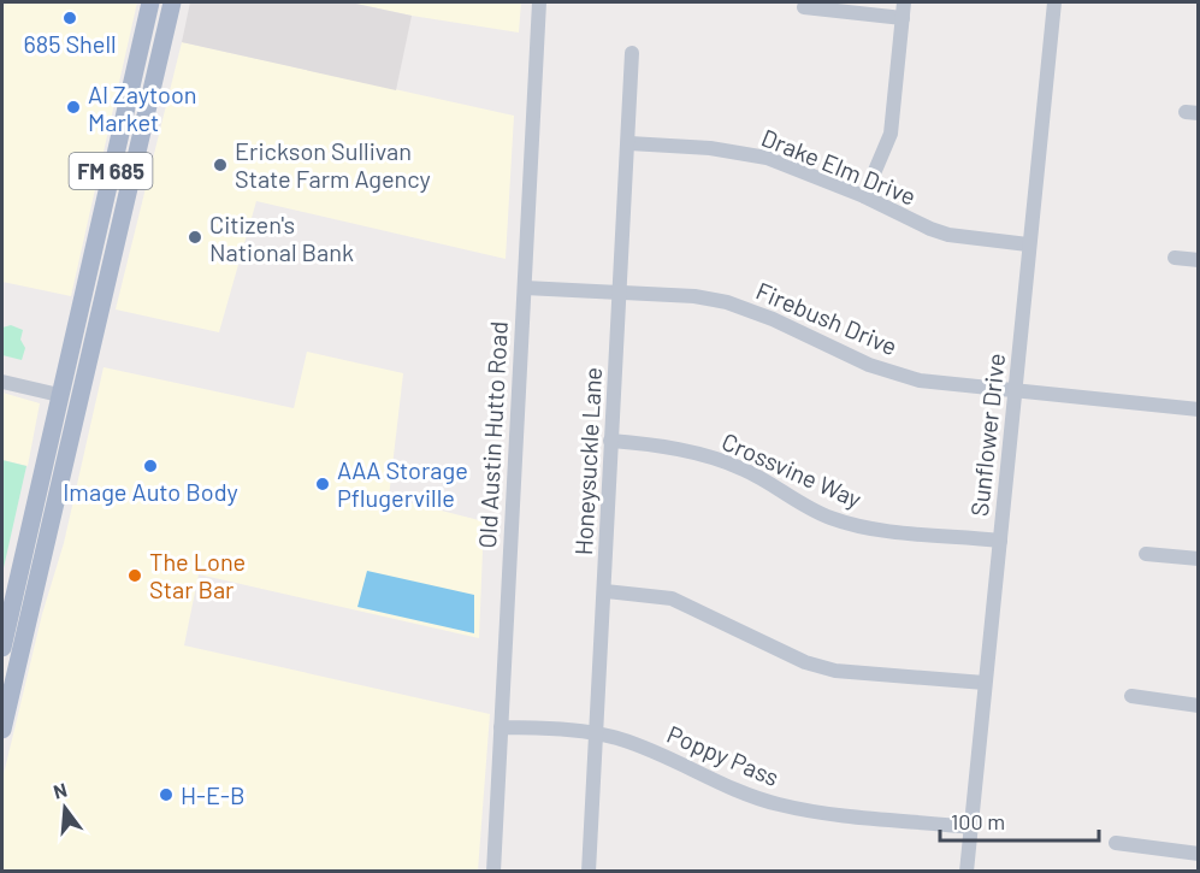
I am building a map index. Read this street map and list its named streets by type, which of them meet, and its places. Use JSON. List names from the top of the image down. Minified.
{"streets":{"main road":["FM 685"],"street":["Drake Elm Drive","Firebush Drive","Old Austin Hutto Road","Sunflower Drive","Honeysuckle Lane","Crossvine Way","Poppy Pass"]},"crossings":[["Drake Elm Drive","Sunflower Drive"],["Drake Elm Drive","Honeysuckle Lane"],["Firebush Drive","Old Austin Hutto Road"],["Firebush Drive","Sunflower Drive"],["Firebush Drive","Honeysuckle Lane"],["Old Austin Hutto Road","Poppy Pass"],["Sunflower Drive","Crossvine Way"],["Sunflower Drive","Poppy Pass"],["Honeysuckle Lane","Crossvine Way"],["Honeysuckle Lane","Poppy Pass"]],"places":["685 Shell","Al Zaytoon Market","Erickson Sullivan State Farm Agency","Citizen's National Bank","Image Auto Body","AAA Storage Pflugerville","The Lone Star Bar","H-E-B"],"scale_bar":"100 m","north":"top"}
